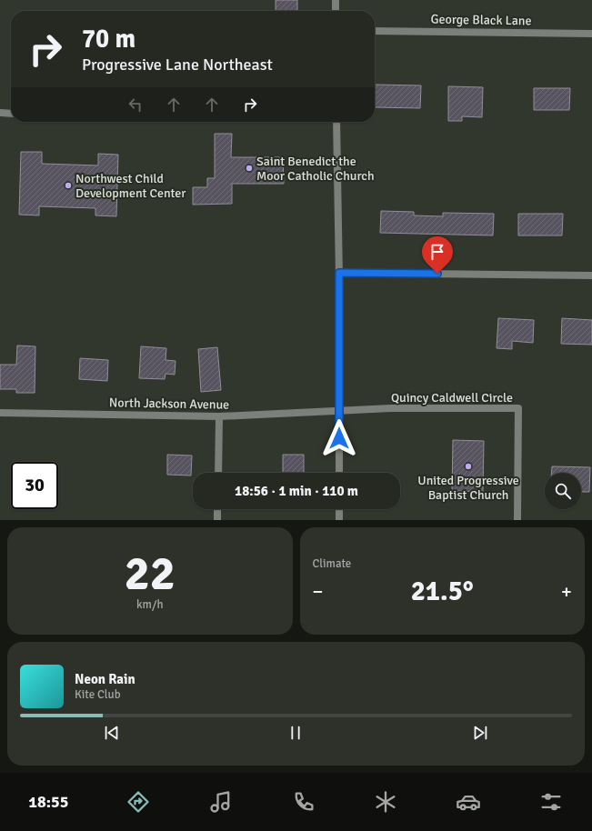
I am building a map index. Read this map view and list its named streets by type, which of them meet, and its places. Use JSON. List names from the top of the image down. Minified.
{"streets":{"street":["George Black Lane","Quincy Caldwell Circle","North Jackson Avenue"]},"crossings":[["Quincy Caldwell Circle","North Jackson Avenue"]],"places":["Saint Benedict the Moor Catholic Church","Northwest Child Development Center","United Progressive Baptist Church"],"page":{"turn":["70 m","Progressive Lane Northeast"],"limit":"30","trip":"18:56 · 1 min · 110 m","tile":[["22","km/h"],"Climate"],"heat":["−","21.5°","+"],"song":["Neon Rain","Kite Club"],"tabs":"18:55"}}
